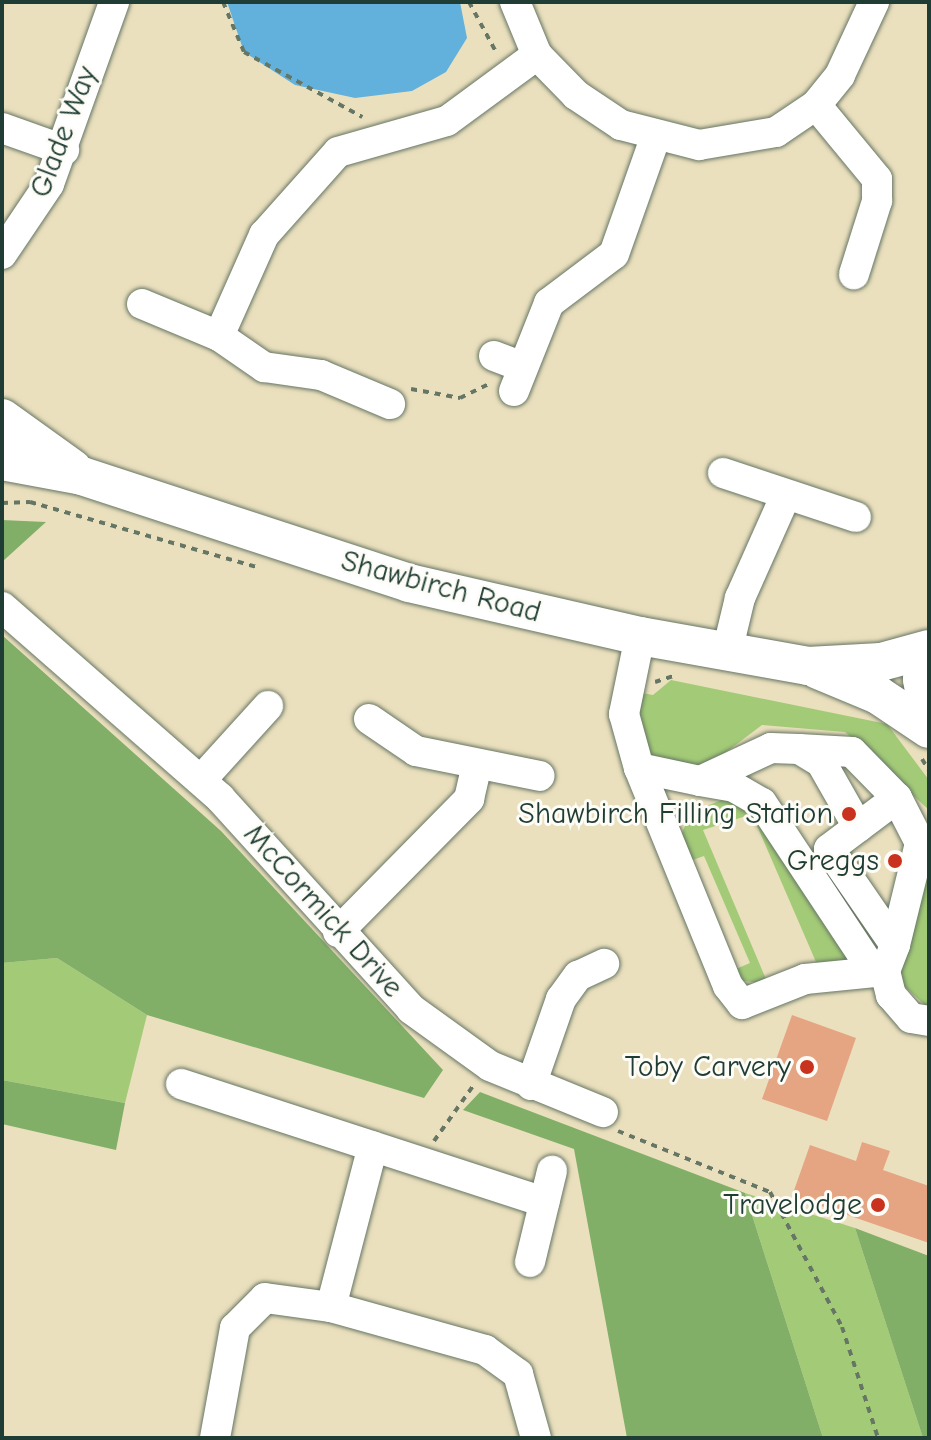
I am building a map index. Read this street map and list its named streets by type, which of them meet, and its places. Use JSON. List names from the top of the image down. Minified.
{"streets":{"main road":["Shawbirch Road"],"street":["Glade Way","McCormick Drive"]},"places":["Shawbirch Filling Station","Greggs","Toby Carvery","Travelodge"]}
